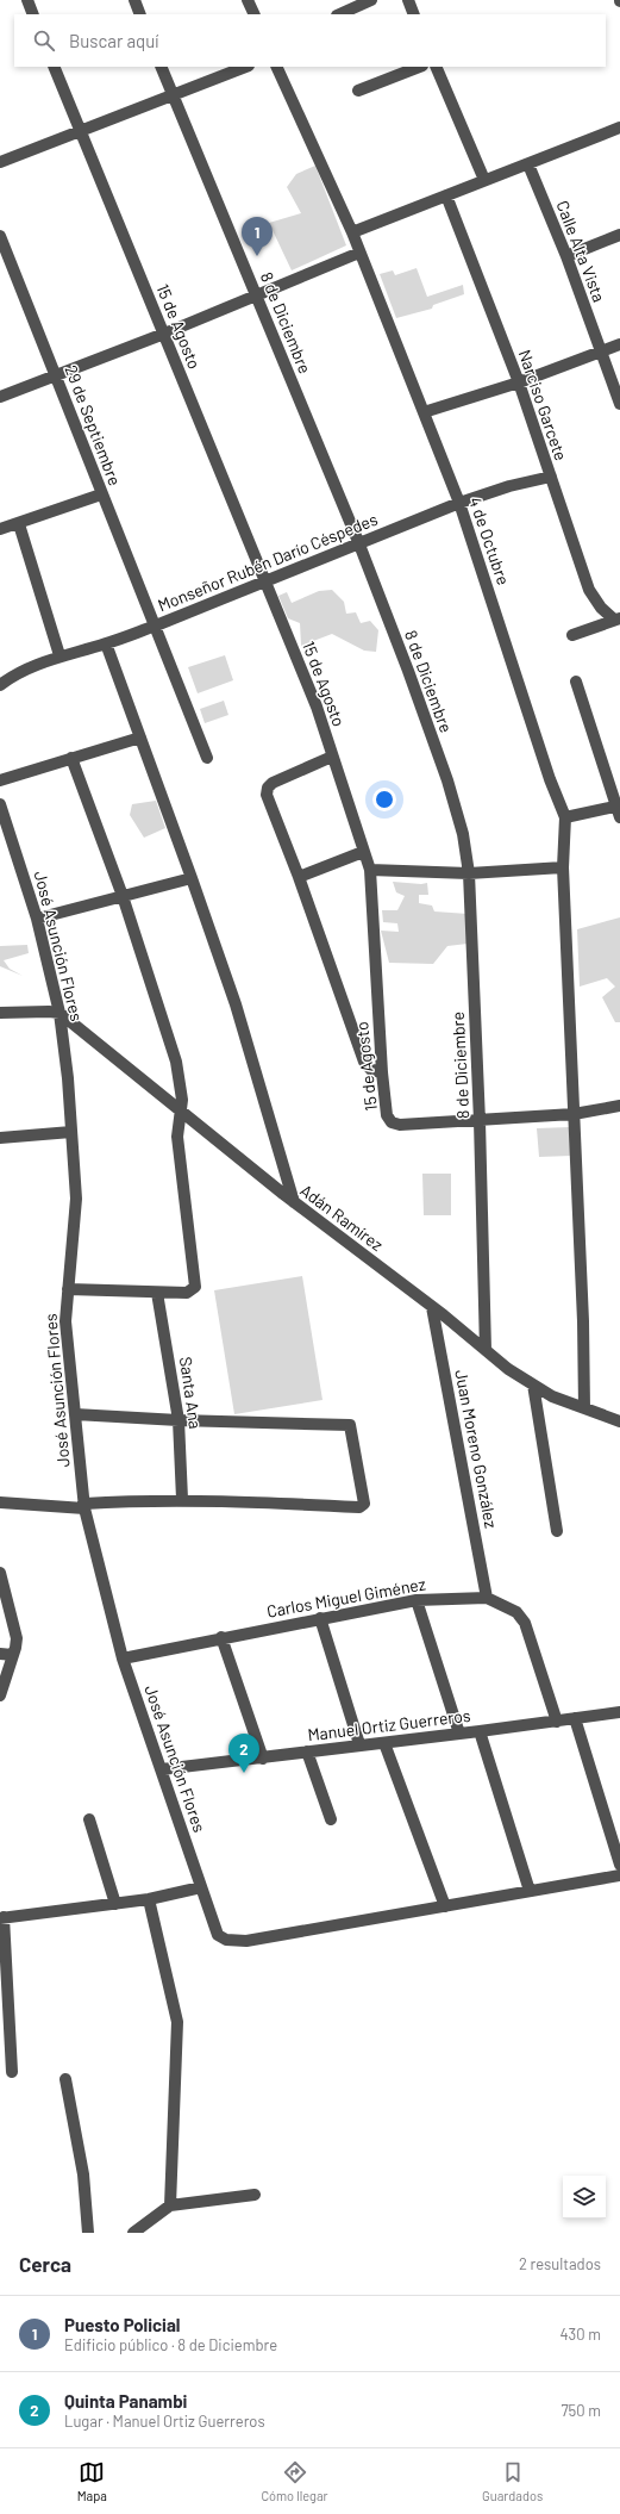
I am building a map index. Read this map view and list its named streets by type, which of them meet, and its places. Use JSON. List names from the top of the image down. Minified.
{"streets":{"street":["Calle Alta Vista","8 de Diciembre","15 de Agosto","Narciso Garcete","29 de Septiembre","4 de Octubre","Monseñor Rubén Darío Céspedes","José Asunción Flores","Adán Ramírez","Santa Ana","Juan Moreno González","Carlos Miguel Giménez","Manuel Ortiz Guerreros"]},"crossings":[["8 de Diciembre","15 de Agosto"],["8 de Diciembre","Monseñor Rubén Darío Céspedes"],["8 de Diciembre","Adán Ramírez"],["15 de Agosto","4 de Octubre"],["15 de Agosto","Monseñor Rubén Darío Céspedes"],["Narciso Garcete","Monseñor Rubén Darío Céspedes"],["29 de Septiembre","Monseñor Rubén Darío Céspedes"],["4 de Octubre","Monseñor Rubén Darío Céspedes"],["4 de Octubre","Adán Ramírez"],["José Asunción Flores","Adán Ramírez"],["José Asunción Flores","Carlos Miguel Giménez"],["José Asunción Flores","Manuel Ortiz Guerreros"],["Adán Ramírez","Juan Moreno González"],["Juan Moreno González","Carlos Miguel Giménez"],["Carlos Miguel Giménez","Manuel Ortiz Guerreros"]],"page":{"search":"Buscar aquí","pins":["1","2"],"heading":["Cerca","2 resultados"],"list":[{"mark":"1","name":"Puesto Policial","note":"Edificio público · 8 de Diciembre","value":"430 m"},{"mark":"2","name":"Quinta Panambi","note":"Lugar · Manuel Ortiz Guerreros","value":"750 m"}],"nav":["Mapa","Cómo llegar","Guardados"]}}
